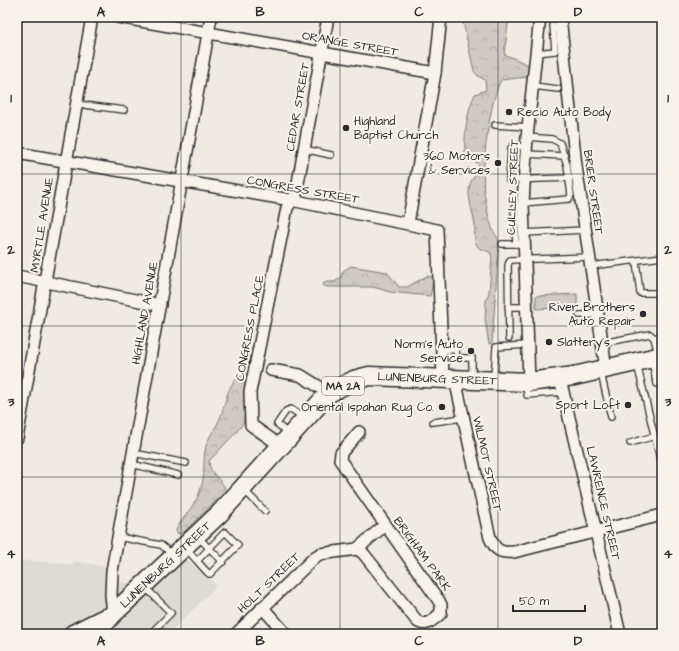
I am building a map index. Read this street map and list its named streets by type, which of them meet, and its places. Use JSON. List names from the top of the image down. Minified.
{"streets":{"main road":["LUNENBURG STREET","MA 2A"],"street":["ORANGE STREET","CEDAR STREET","CULLEY STREET","CONGRESS STREET","BRIER STREET","MYRTLE AVENUE","HIGHLAND AVENUE","CONGRESS PLACE","WILMOT STREET","LAWRENCE STREET","BRIGHAM PARK","HOLT STREET"]},"crossings":[["ORANGE STREET","CEDAR STREET"],["ORANGE STREET","HIGHLAND AVENUE"],["CEDAR STREET","CONGRESS STREET"],["CEDAR STREET","CONGRESS PLACE"],["CULLEY STREET","LUNENBURG STREET"],["CONGRESS STREET","MYRTLE AVENUE"],["CONGRESS STREET","HIGHLAND AVENUE"],["CONGRESS STREET","CONGRESS PLACE"],["CONGRESS STREET","LUNENBURG STREET"],["CONGRESS STREET","WILMOT STREET"],["BRIER STREET","LUNENBURG STREET"],["HIGHLAND AVENUE","LUNENBURG STREET"],["CONGRESS PLACE","LUNENBURG STREET"],["LUNENBURG STREET","WILMOT STREET"],["LUNENBURG STREET","LAWRENCE STREET"],["WILMOT STREET","LAWRENCE STREET"],["BRIGHAM PARK","HOLT STREET"]],"places":["Recio Auto Body","Highland Baptist Church","360 Motors & Services","River Brothers Auto Repair","Slattery's","Norm's Auto Service","Sport Loft","Oriental Ispahan Rug Co."],"scale_bar":"50 m","grid":{"columns":["A","B","C","D"],"rows":["1","2","3","4"]}}
